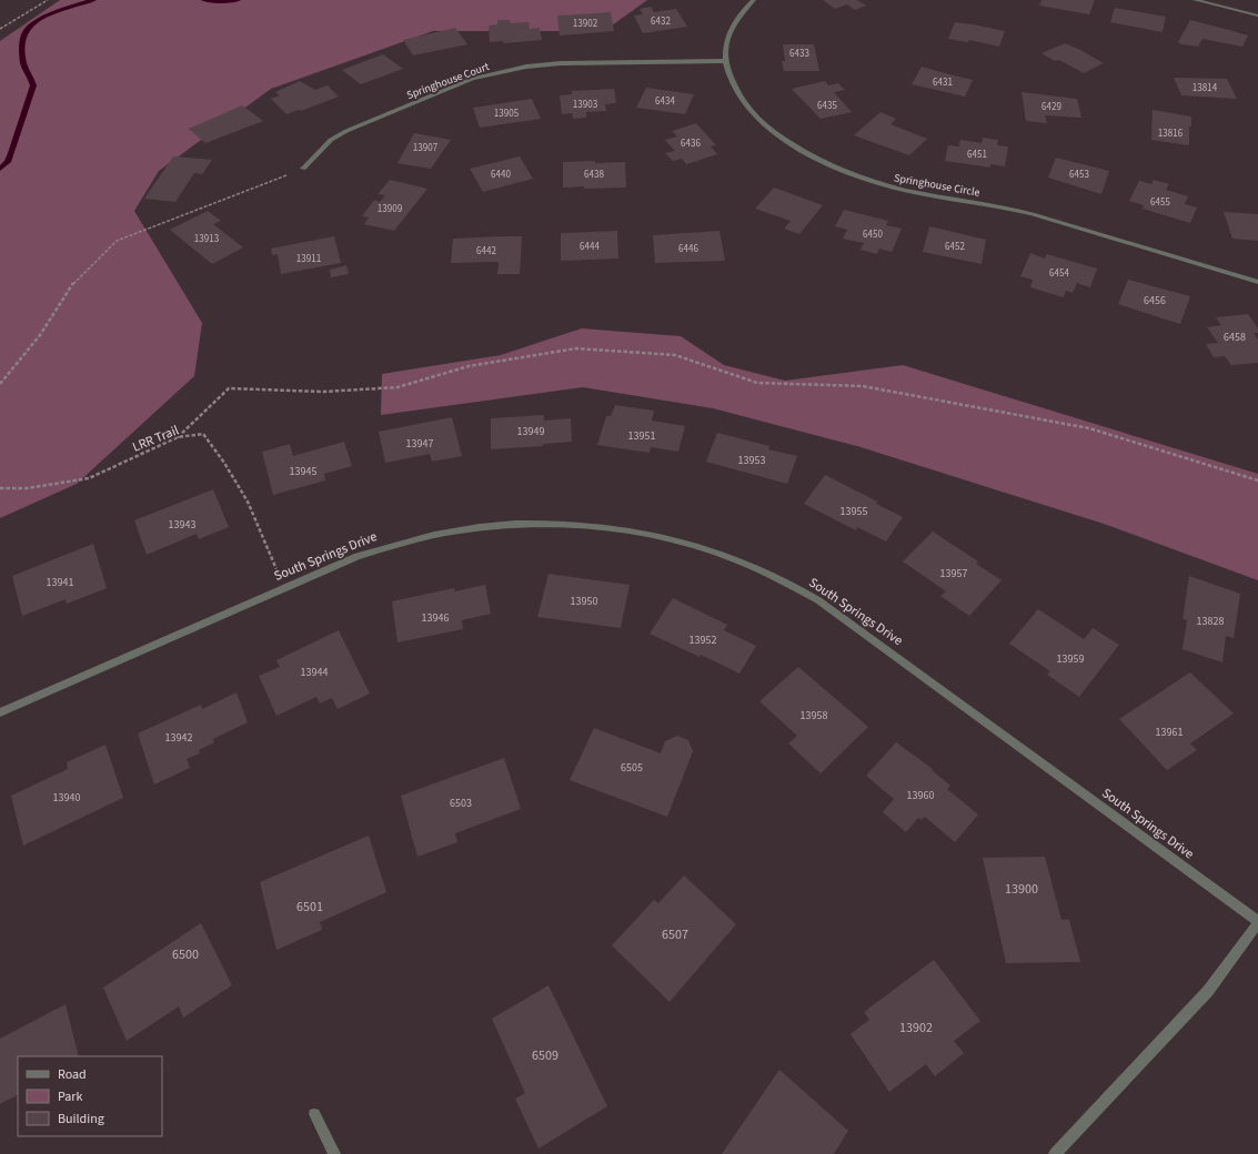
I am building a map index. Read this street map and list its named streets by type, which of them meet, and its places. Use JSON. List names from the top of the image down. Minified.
{"streets":{"street":["Springhouse Court","Springhouse Circle","South Springs Drive"],"path":["LRR Trail"]},"crossings":[["Springhouse Court","Springhouse Circle"],["LRR Trail","South Springs Drive"]],"house_numbers":["6432","13902","6433","6431","13814","6434","13903","6435","6429","13905","13816","6436","13907","6451","6440","6438","6453","6455","13909","6450","13913","6444","6452","6446","6442","13911","6454","6456","6458","13949","13951","13947","13953","13945","13955","13943","13957","13941","13950","13946","13828","13952","13959","13944","13958","13961","13942","6505","13960","13940","6503","13900","6501","6507","6500","13902","6509"],"legend":["Road","Park","Building"]}
